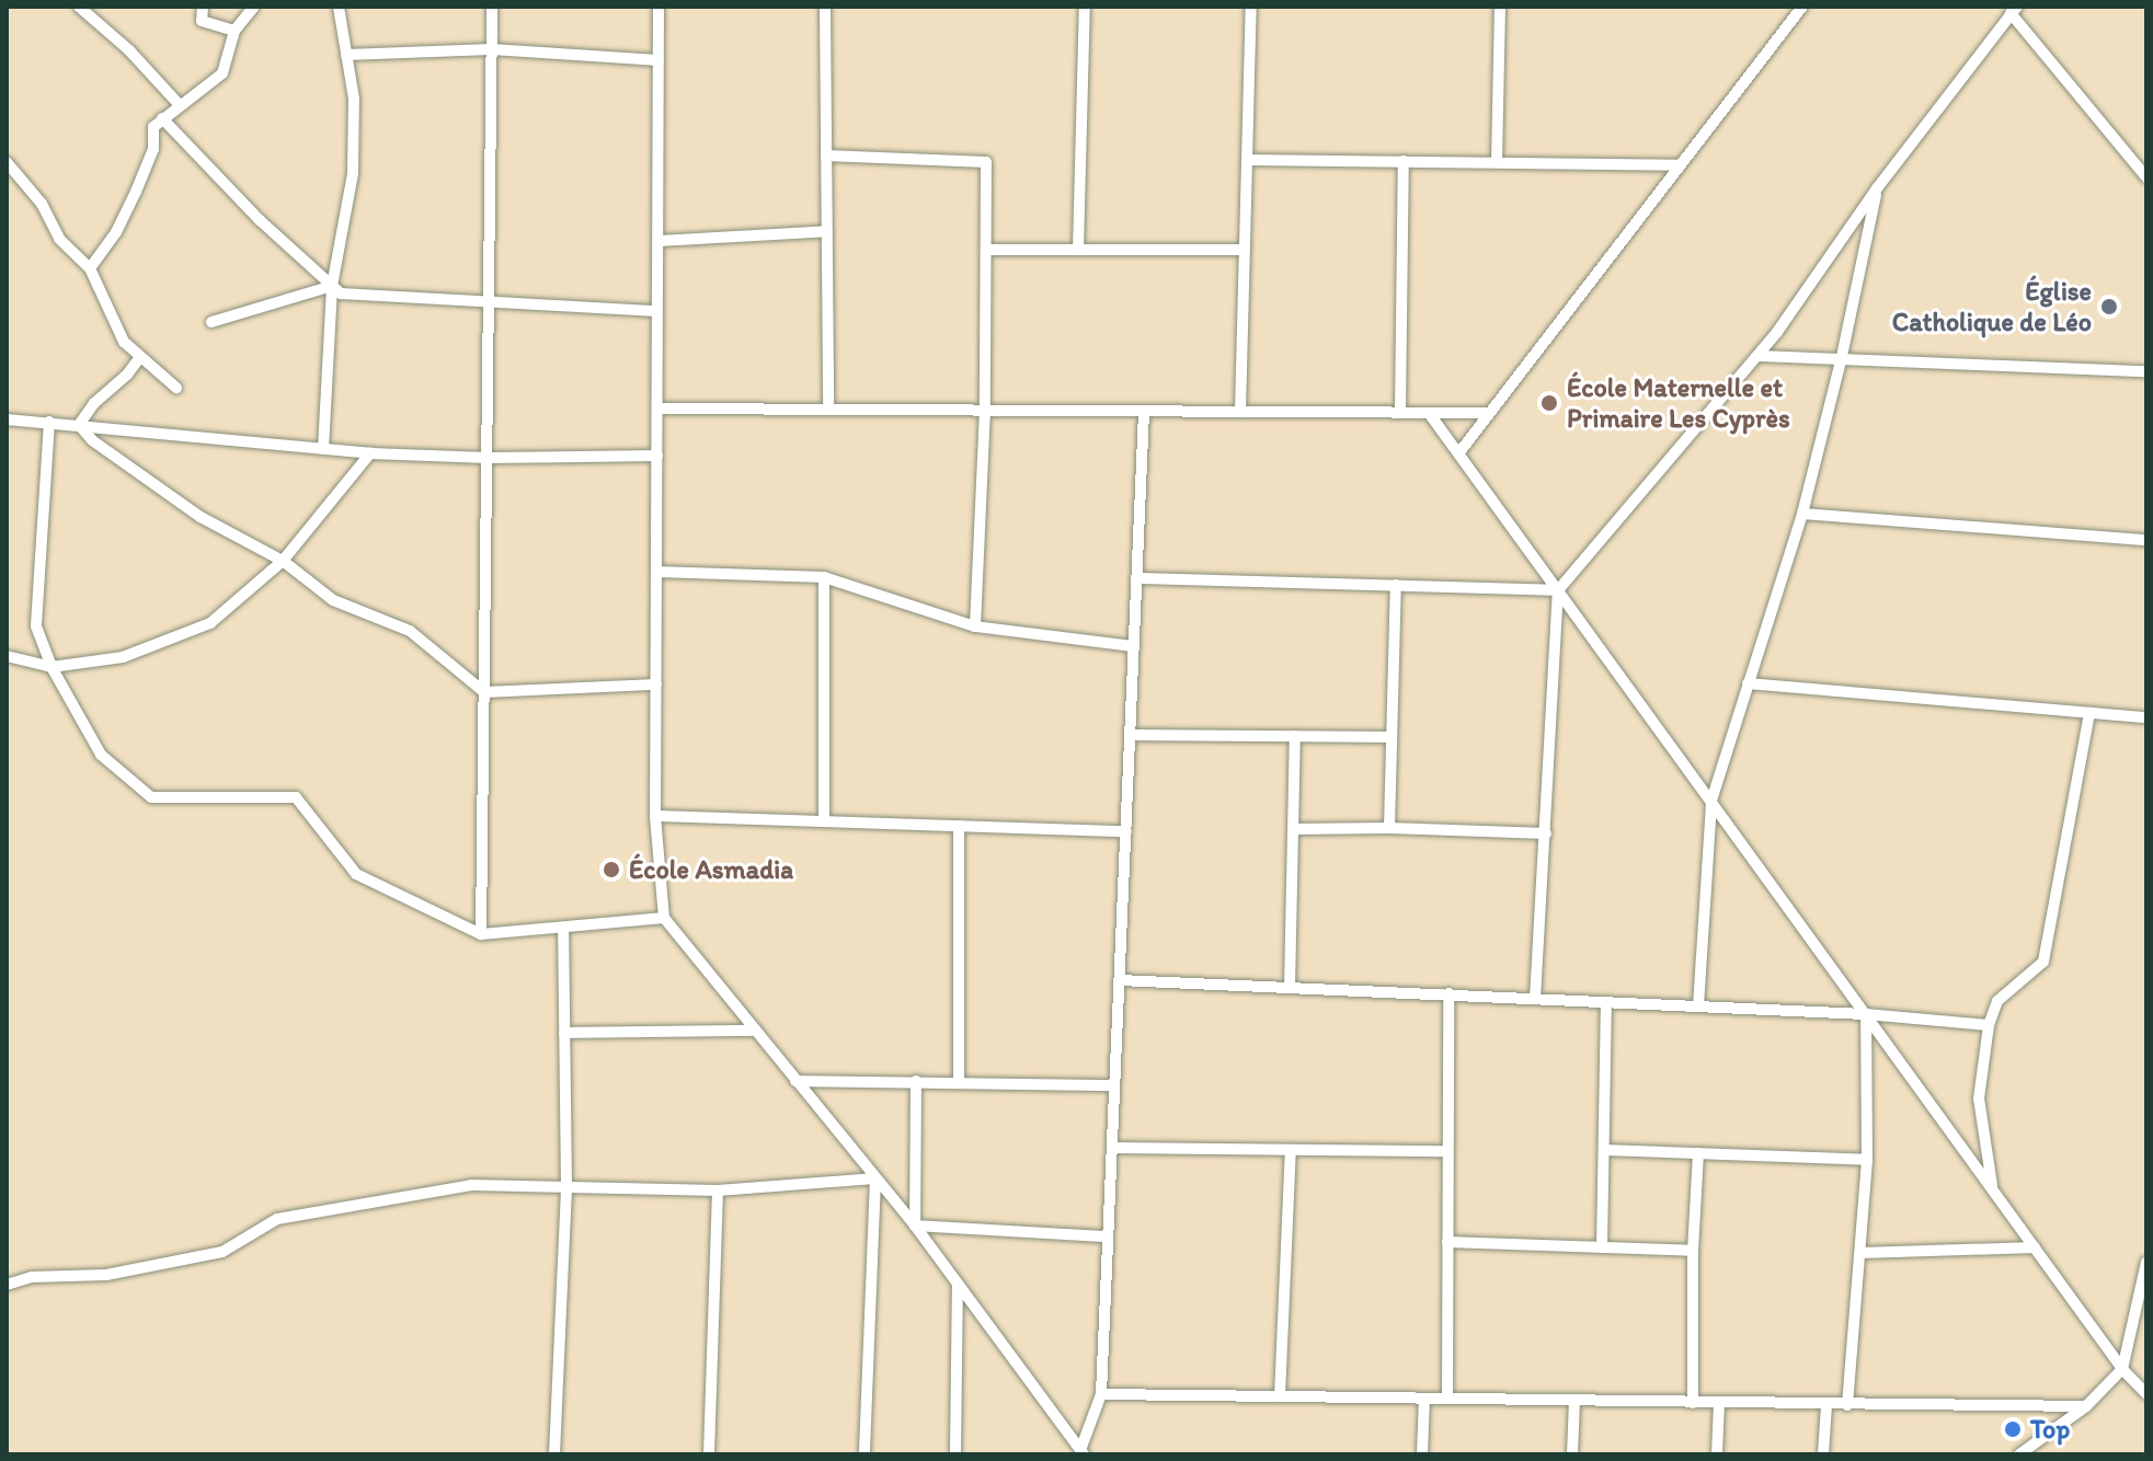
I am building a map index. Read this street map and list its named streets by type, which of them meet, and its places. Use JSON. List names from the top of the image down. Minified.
{"places":["Église Catholique de Léo","École Maternelle et Primaire Les Cyprès","École Asmadia","Top"]}
